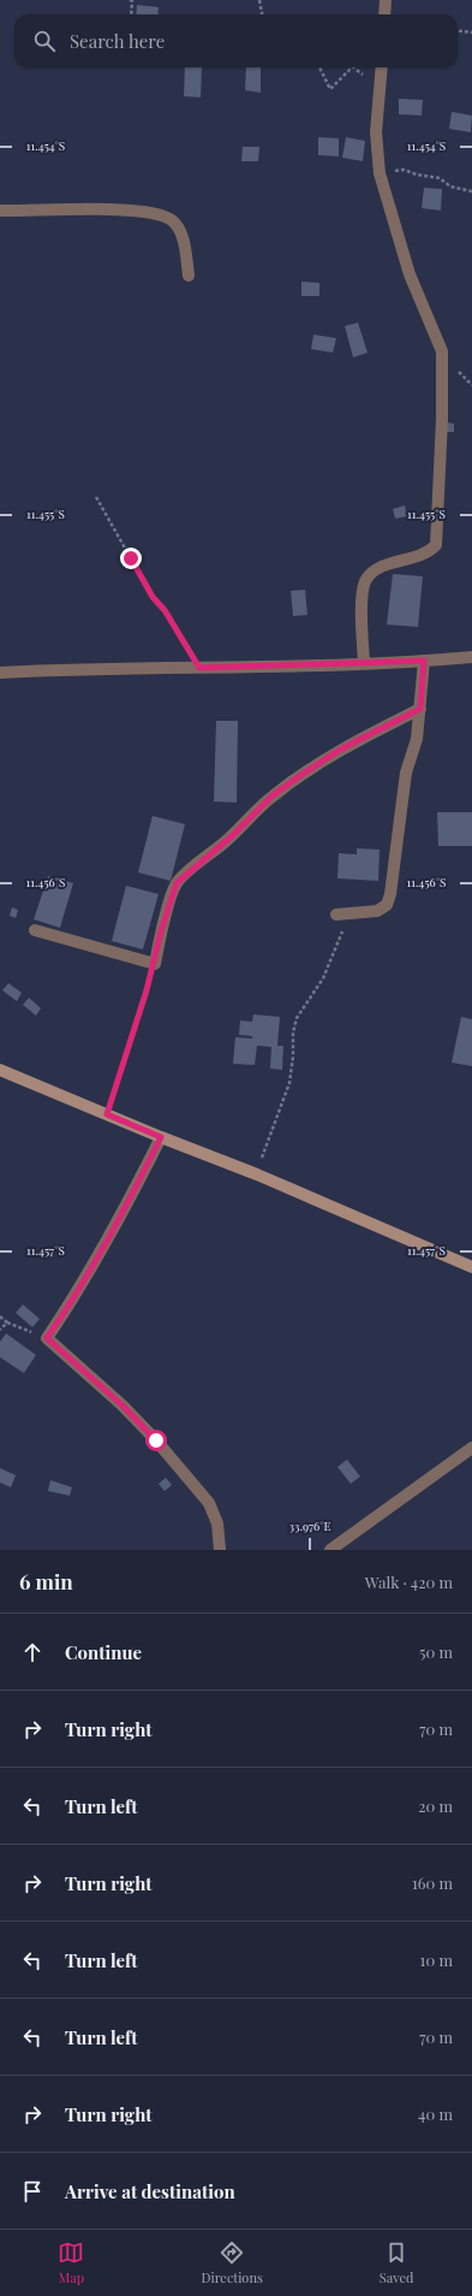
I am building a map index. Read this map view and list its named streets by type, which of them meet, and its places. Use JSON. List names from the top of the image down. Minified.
{"page":{"search":"Search here","heading":["6 min","Walk · 420 m"],"list":[["Continue","50 m"],["Turn right","70 m"],["Turn left","20 m"],["Turn right","160 m"],["Turn left","10 m"],["Turn left","70 m"],["Turn right","40 m"],"Arrive at destination"],"nav":["Map","Directions","Saved"]},"coordinates":["11.454°S","11.455°S","11.456°S","11.457°S","33.976°E"]}
